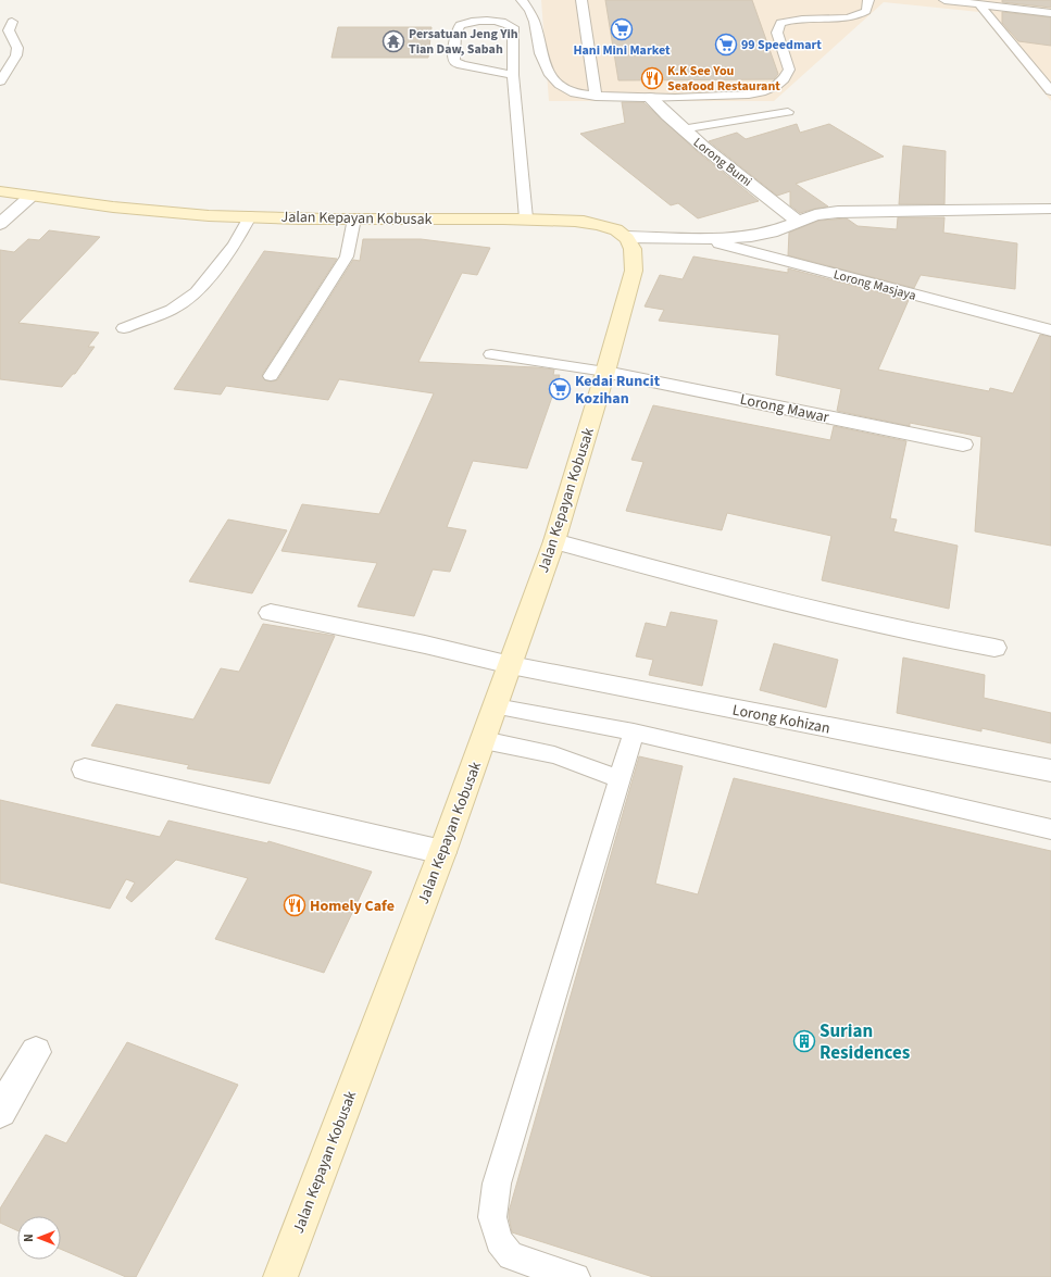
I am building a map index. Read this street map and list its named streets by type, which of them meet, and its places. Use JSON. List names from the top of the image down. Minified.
{"streets":{"street":["Lorong Bumi","Jalan Kepayan Kobusak","Lorong Masjaya","Lorong Mawar","Lorong Kohizan"]},"crossings":[["Lorong Bumi","Lorong Masjaya"],["Jalan Kepayan Kobusak","Lorong Masjaya"],["Jalan Kepayan Kobusak","Lorong Mawar"],["Jalan Kepayan Kobusak","Lorong Kohizan"]],"places":{"supermarket":["Hani Mini Market","99 Speedmart","Kedai Runcit Kozihan"],"temple":["Persatuan Jeng Yih Tian Daw, Sabah"],"restaurant":["K.K See You Seafood Restaurant","Homely Cafe"],"building":["Surian Residences"]},"north":"left"}
